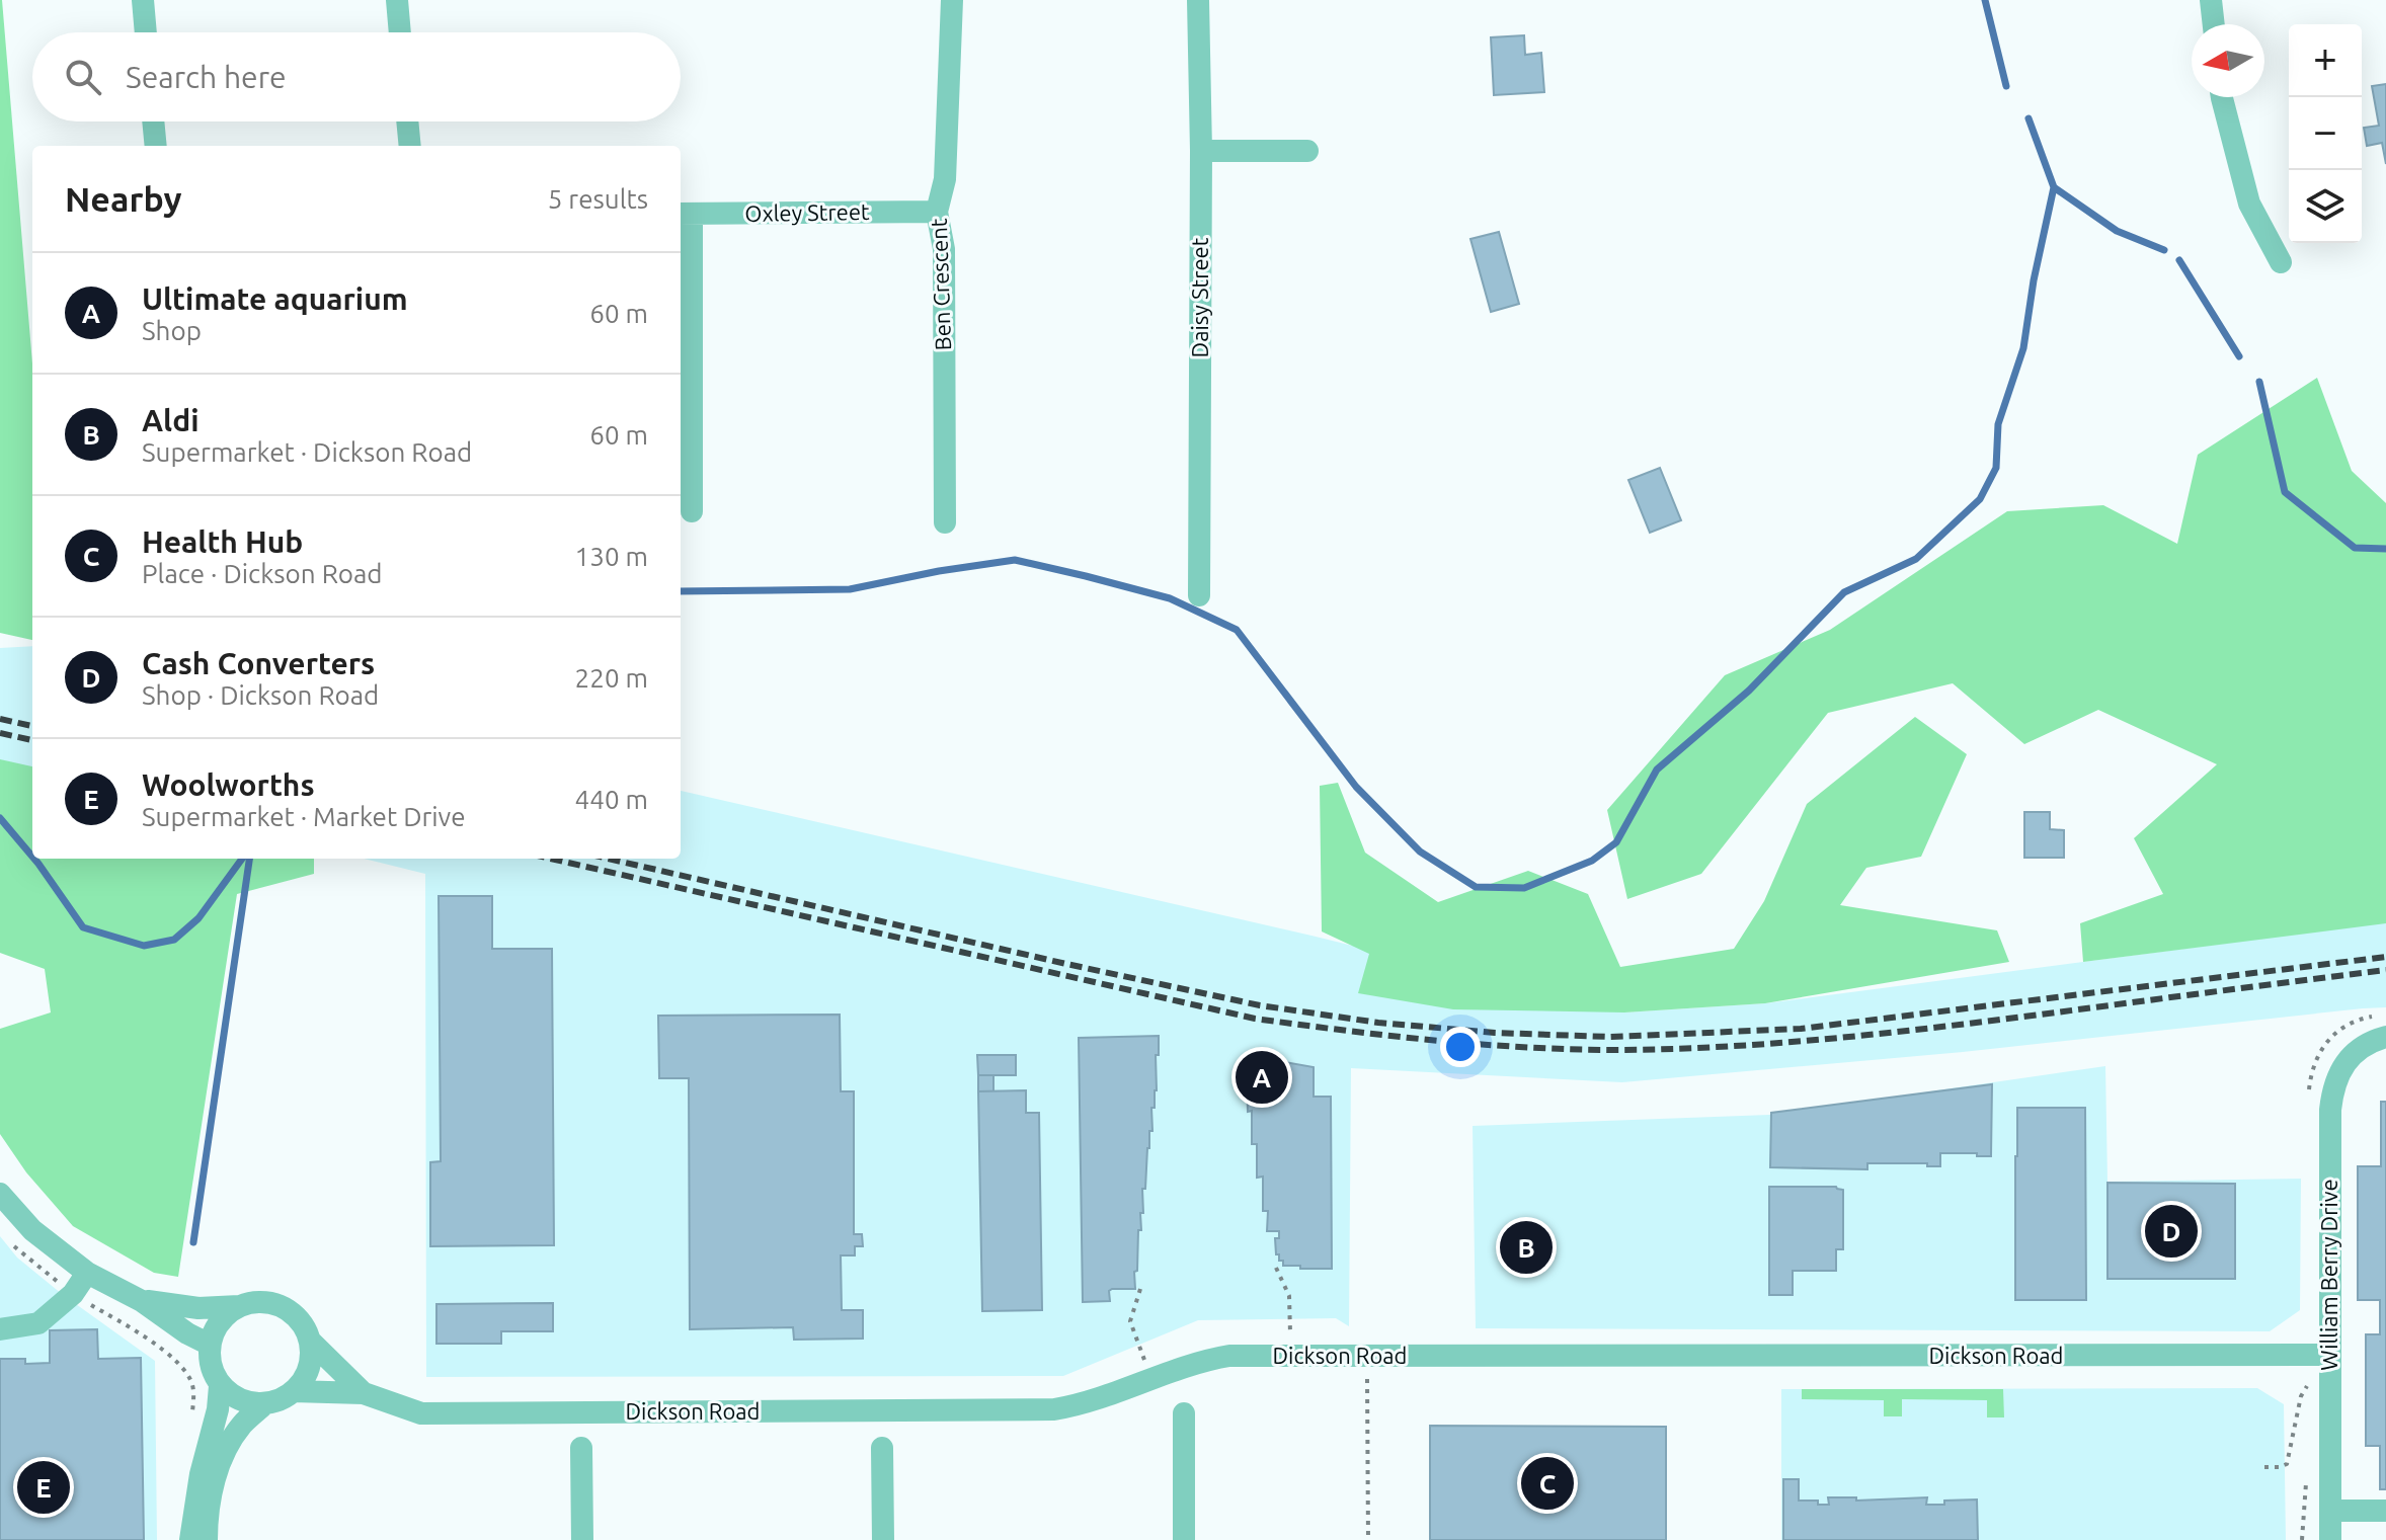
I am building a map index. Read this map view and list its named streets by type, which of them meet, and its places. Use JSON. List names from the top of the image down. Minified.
{"streets":{"street":["Oxley Street","Ben Crescent","Daisy Street","William Berry Drive","Dickson Road"]},"crossings":[["Oxley Street","Ben Crescent"],["William Berry Drive","Dickson Road"]],"north":"left","page":{"map_buttons":["+","−"],"search":"Search here","heading":["Nearby","5 results"],"list":[{"mark":"A","name":"Ultimate aquarium","note":"Shop","value":"60 m"},{"mark":"B","name":"Aldi","note":"Supermarket · Dickson Road","value":"60 m"},{"mark":"C","name":"Health Hub","note":"Place · Dickson Road","value":"130 m"},{"mark":"D","name":"Cash Converters","note":"Shop · Dickson Road","value":"220 m"},{"mark":"E","name":"Woolworths","note":"Supermarket · Market Drive","value":"440 m"}],"pins":["A","D","B","C","E"]}}
